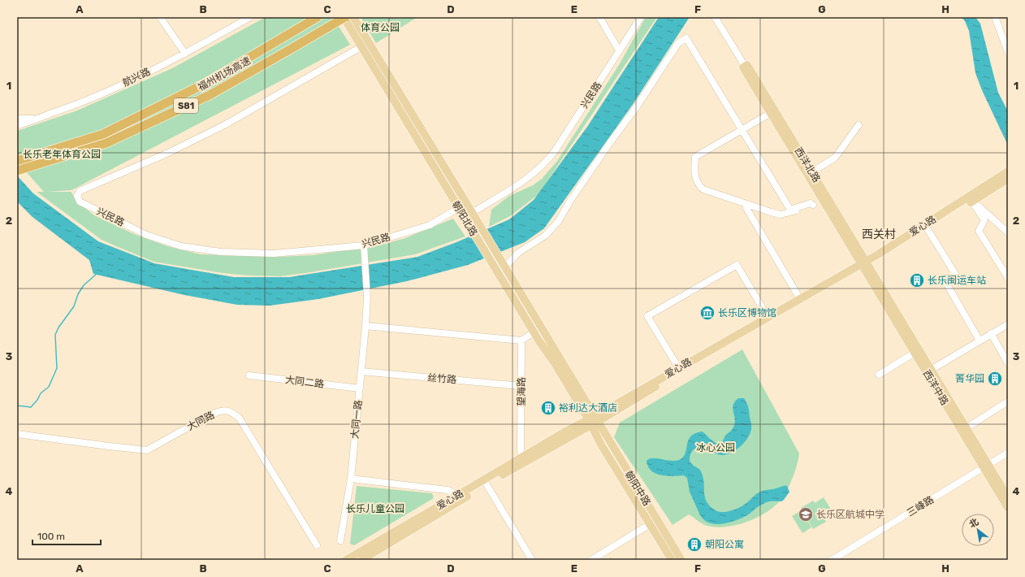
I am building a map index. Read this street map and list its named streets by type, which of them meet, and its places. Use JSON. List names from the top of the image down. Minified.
{"streets":{"highway":["福州机场高速","S81"],"main road":["西洋北路","朝阳北路","爱心路","西洋中路","朝阳中路"],"street":["航兴路","兴民路","丝竹路","大同二路","望海路","大同一路","大同路","三峰路"]},"crossings":[["福州机场高速","朝阳北路"],["兴民路","朝阳北路"],["兴民路","大同一路"],["西洋北路","爱心路"],["西洋北路","西洋中路"],["朝阳北路","爱心路"],["朝阳北路","朝阳中路"],["爱心路","西洋中路"],["爱心路","望海路"],["爱心路","朝阳中路"],["丝竹路","望海路"],["丝竹路","大同一路"],["大同二路","大同一路"],["西洋中路","三峰路"]],"districts":["西关村"],"parks":["体育公园","长乐老年体育公园","冰心公园","长乐儿童公园"],"places":{"building":["长乐闽运车站","菁华园","裕利达大酒店","朝阳公寓"],"museum":["长乐区博物馆"],"school or university":["长乐区航城中学"]},"scale_bar":"100 m","north":"top left","grid":{"columns":["A","B","C","D","E","F","G","H"],"rows":["1","2","3","4"]}}
